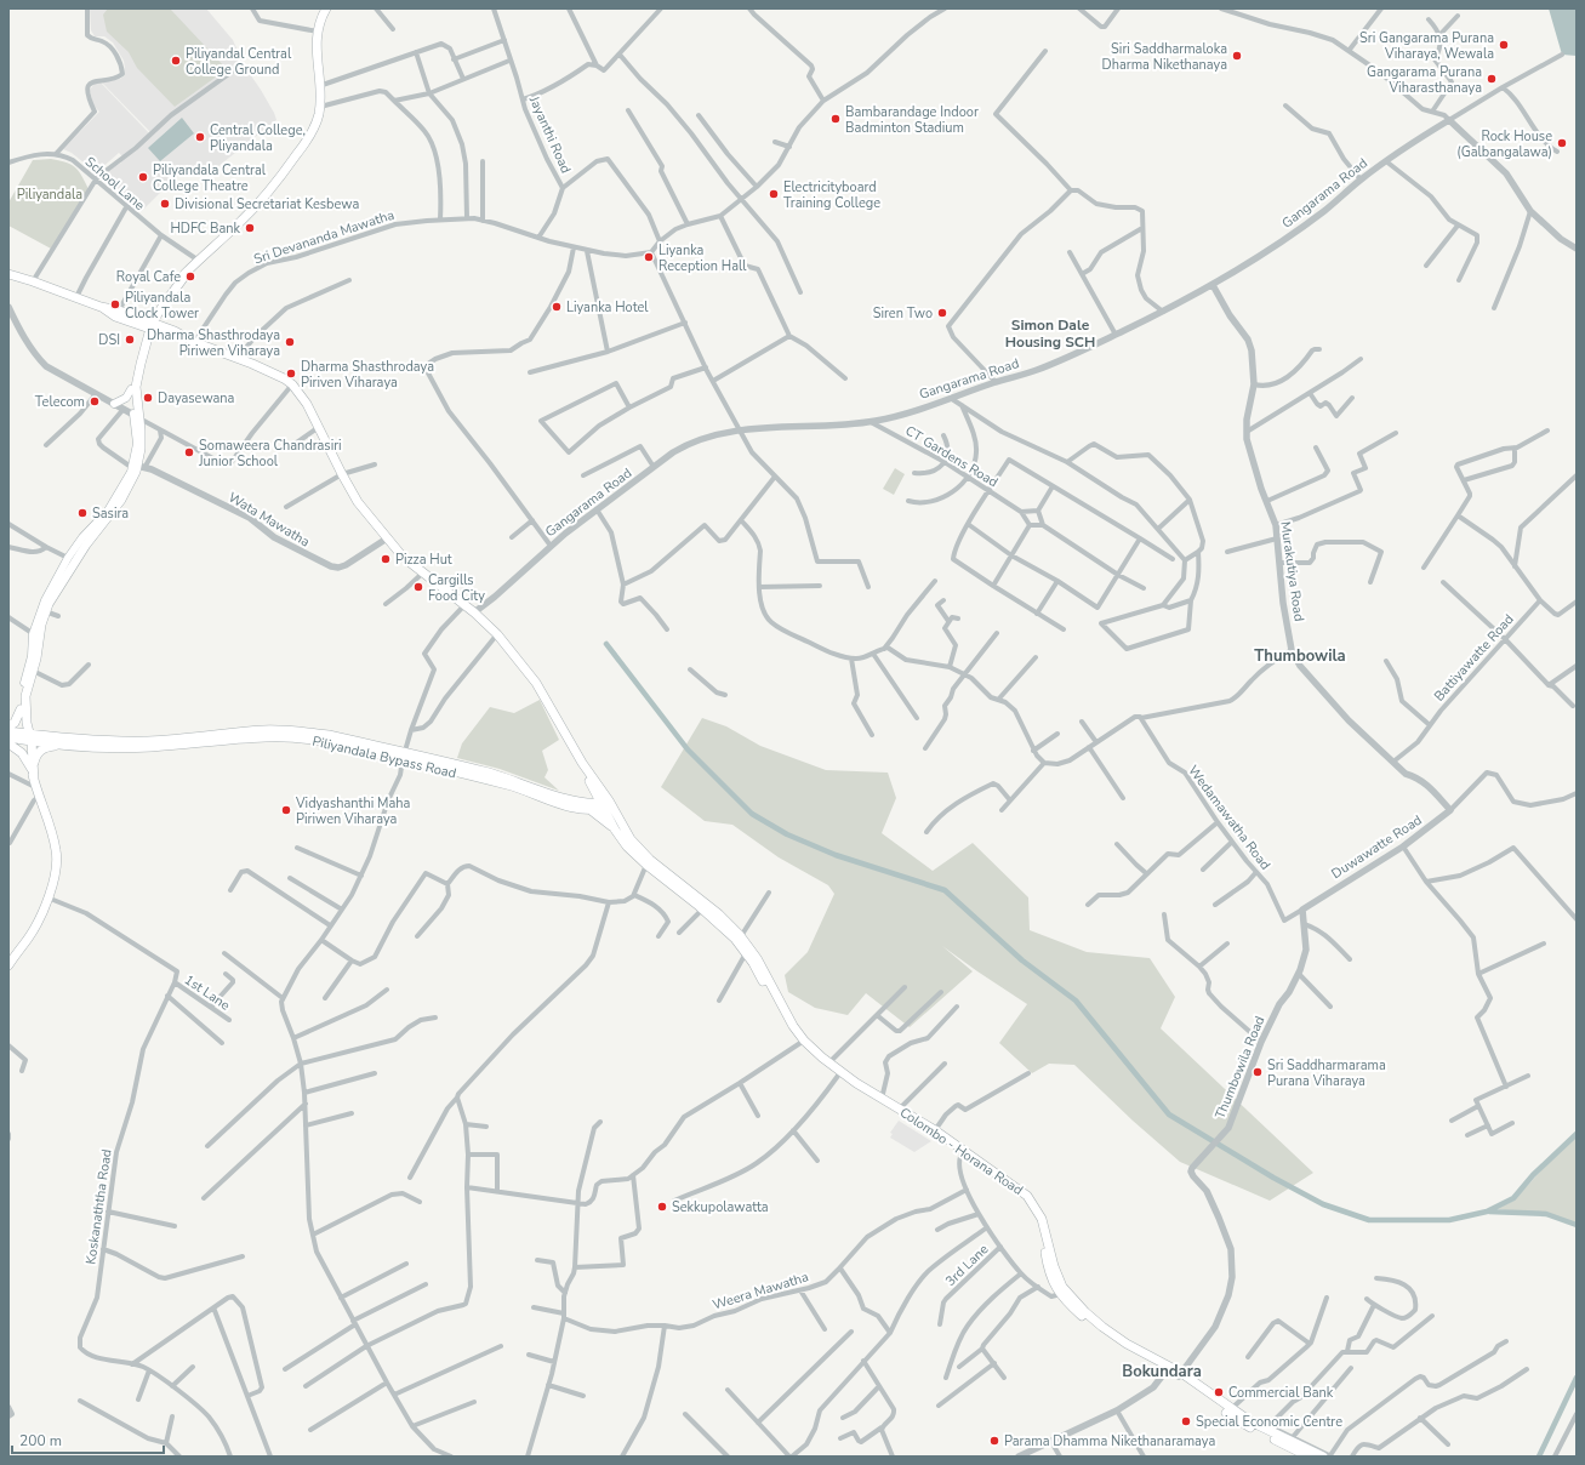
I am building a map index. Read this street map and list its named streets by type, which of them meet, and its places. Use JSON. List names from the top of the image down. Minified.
{"streets":{"main road":["Piliyandala Bypass Road","Colombo - Horana Road"],"street":["Jayanthi Road","School Lane","Gangarama Road","Sri Devananda Mawatha","CT Gardens Road","Wata Mawatha","Murakutiya Road","Battiyawatte Road","Wedamawatha Road","Duwawatte Road","1st Lane","Thumbowila Road","Koskanaththa Road","3rd Lane","Weera Mawatha"]},"crossings":[["Jayanthi Road","Sri Devananda Mawatha"],["Gangarama Road","CT Gardens Road"],["Gangarama Road","Murakutiya Road"],["Murakutiya Road","Battiyawatte Road"],["Murakutiya Road","Duwawatte Road"],["Wedamawatha Road","Duwawatte Road"],["Wedamawatha Road","Thumbowila Road"],["Duwawatte Road","Thumbowila Road"],["1st Lane","Koskanaththa Road"],["Thumbowila Road","Colombo - Horana Road"]],"districts":["Simon Dale Housing SCH","Thumbowila","Bokundara"],"parks":["Piliyandala"],"places":["Sri Gangarama Purana Viharaya, Wewala","Siri Saddharmaloka Dharma Nikethanaya","Piliyandal Central College Ground","Gangarama Purana Viharasthanaya","Bambarandage Indoor Badminton Stadium","Central College, Pliyandala","Rock House (Galbangalawa)","Piliyandala Central College Theatre","Electricityboard Training College","Divisional Secretariat Kesbewa","HDFC Bank","Liyanka Reception Hall","Royal Cafe","Piliyandala Clock Tower","Liyanka Hotel","Siren Two","DSI","Dharma Shasthrodaya Piriwen Viharaya","Dharma Shasthrodaya Piriven Viharaya","Dayasewana","Telecom","Somaweera Chandrasiri Junior School","Sasira","Pizza Hut","Cargills Food City","Vidyashanthi Maha Piriwen Viharaya","Sri Saddharmarama Purana Viharaya","Sekkupolawatta","Commercial Bank","Special Economic Centre","Parama Dhamma Nikethanaramaya"],"scale_bar":"200 m"}
